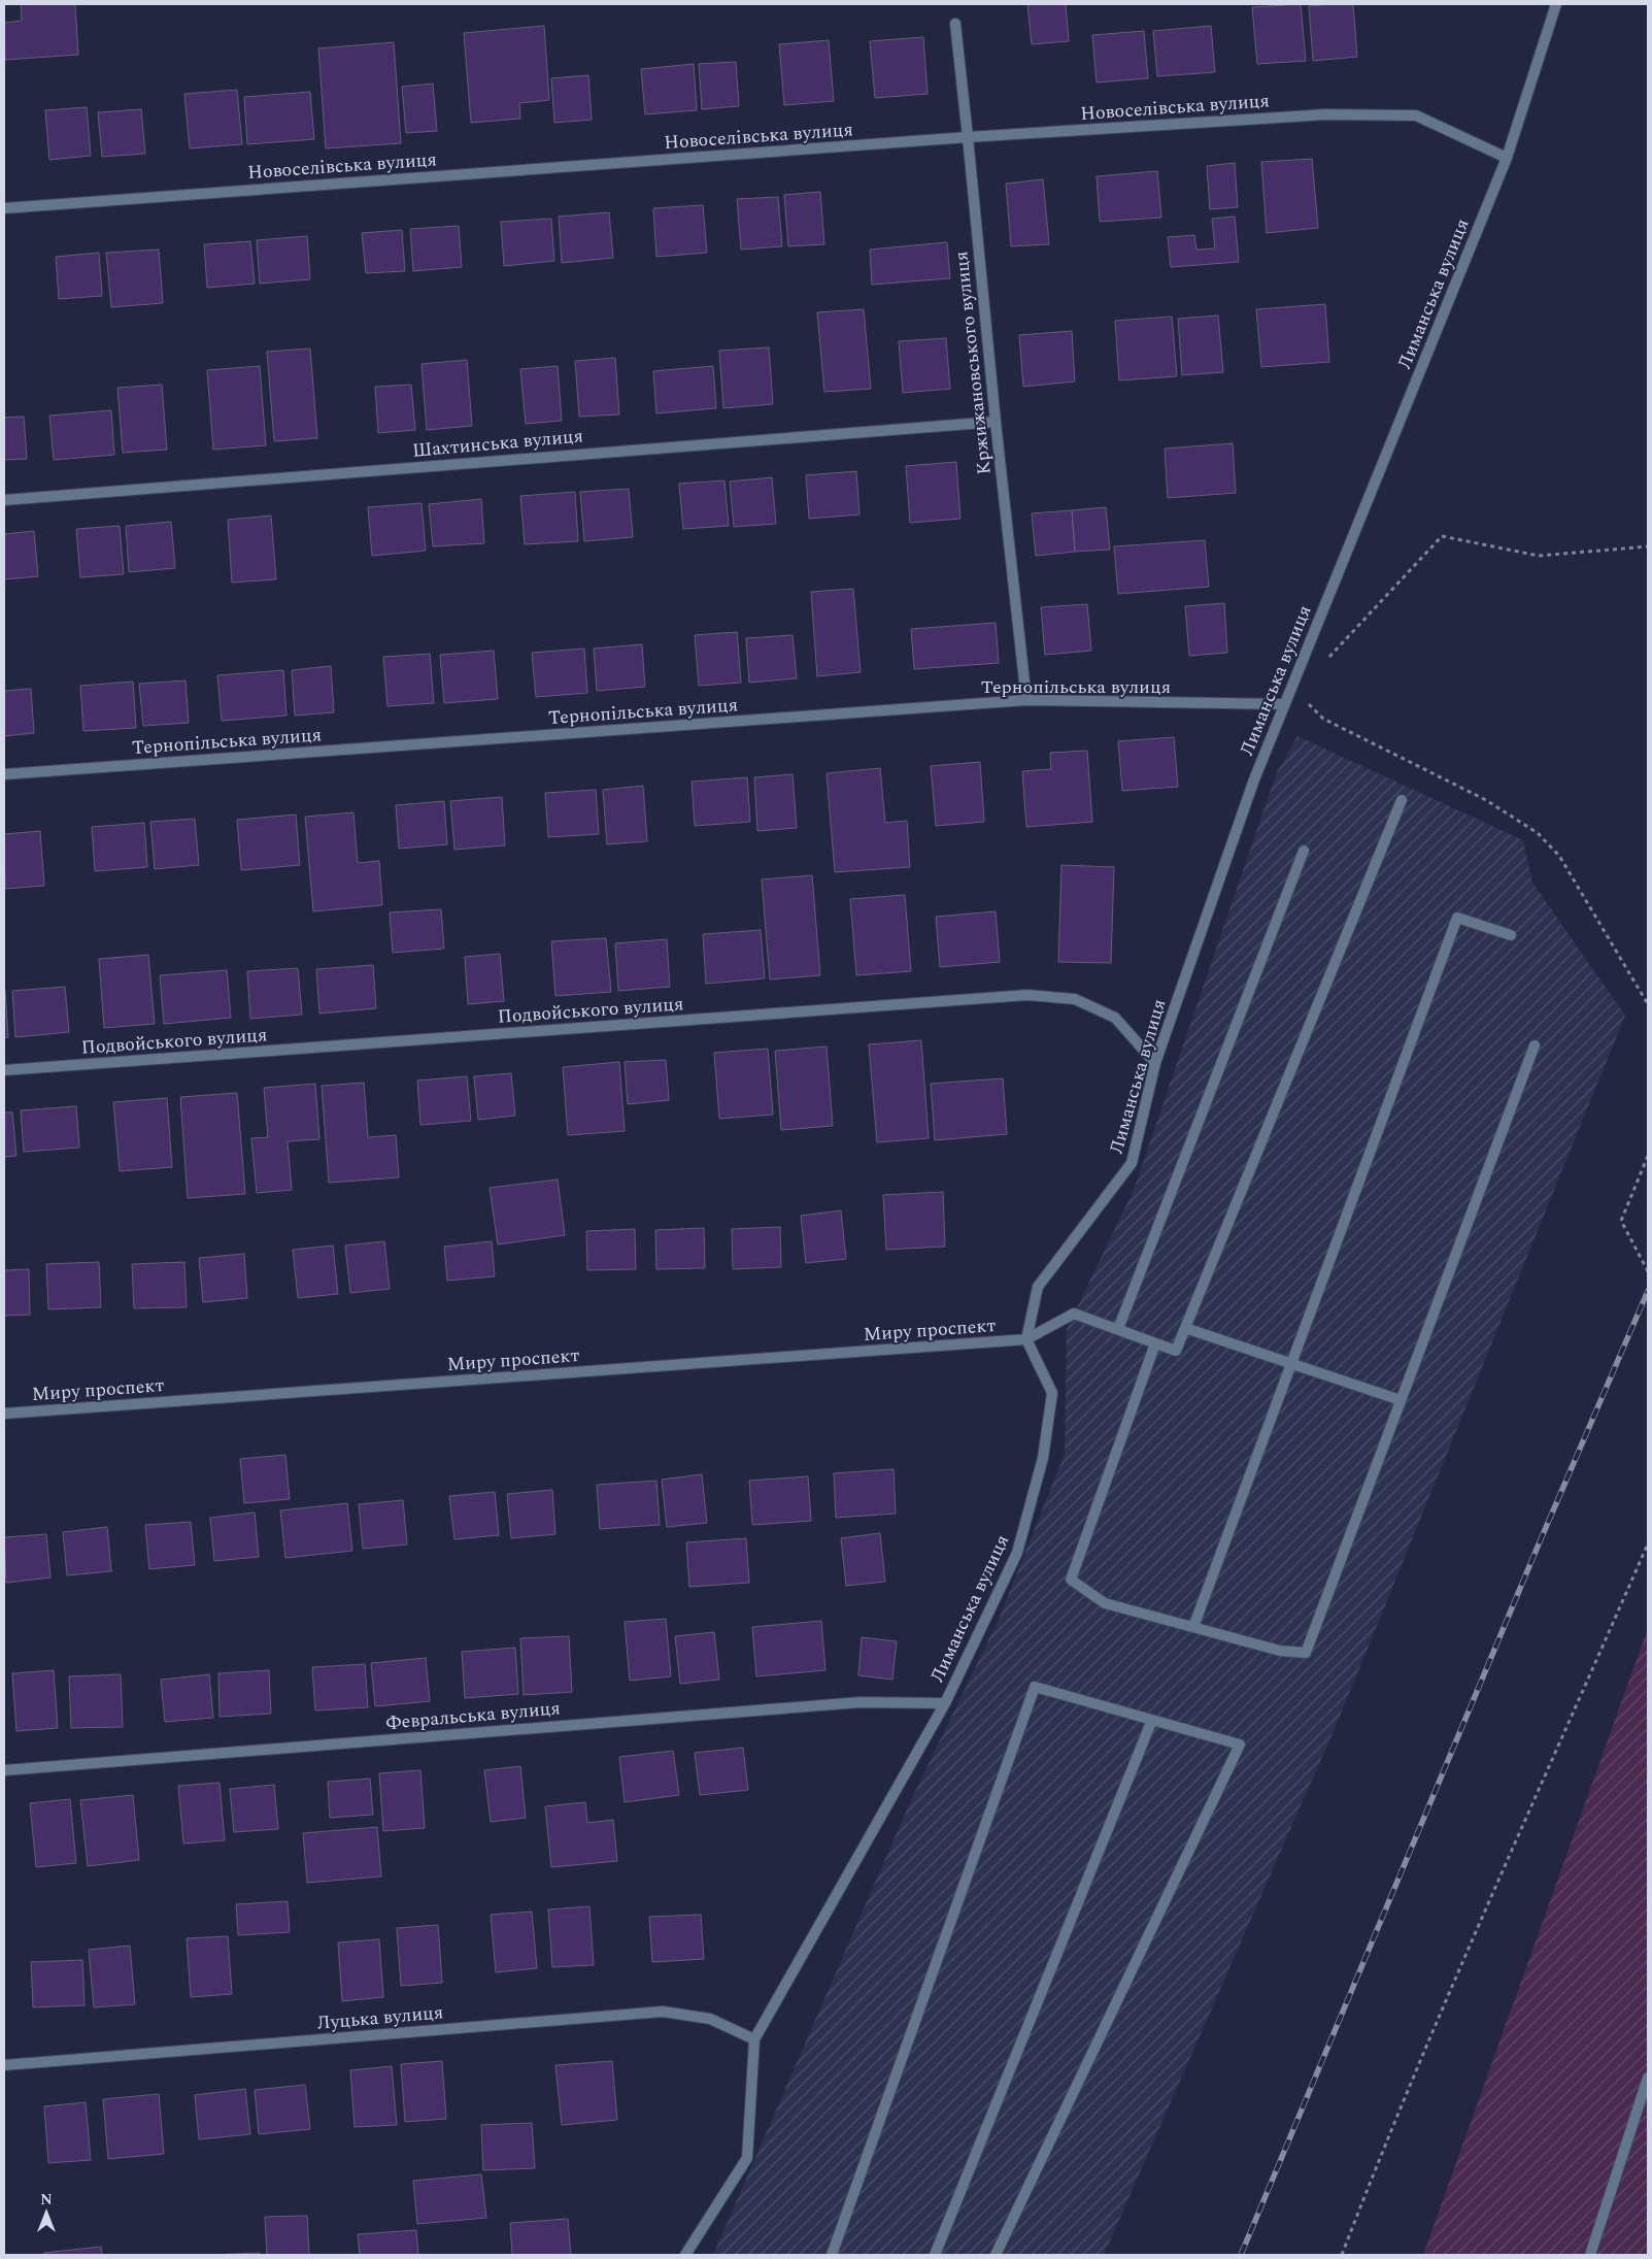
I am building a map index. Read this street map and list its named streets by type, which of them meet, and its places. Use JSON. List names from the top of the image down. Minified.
{"streets":{"street":["Новоселівська вулиця","Лиманська вулиця","Кржижановського вулиця","Шахтинська вулиця","Тернопільська вулиця","Подвойського вулиця","Миру проспект","Февральська вулиця","Луцька вулиця"]},"crossings":[["Новоселівська вулиця","Лиманська вулиця"],["Новоселівська вулиця","Кржижановського вулиця"],["Лиманська вулиця","Тернопільська вулиця"],["Лиманська вулиця","Подвойського вулиця"],["Лиманська вулиця","Миру проспект"],["Лиманська вулиця","Февральська вулиця"],["Лиманська вулиця","Луцька вулиця"],["Кржижановського вулиця","Шахтинська вулиця"],["Кржижановського вулиця","Тернопільська вулиця"]],"north":"top"}
